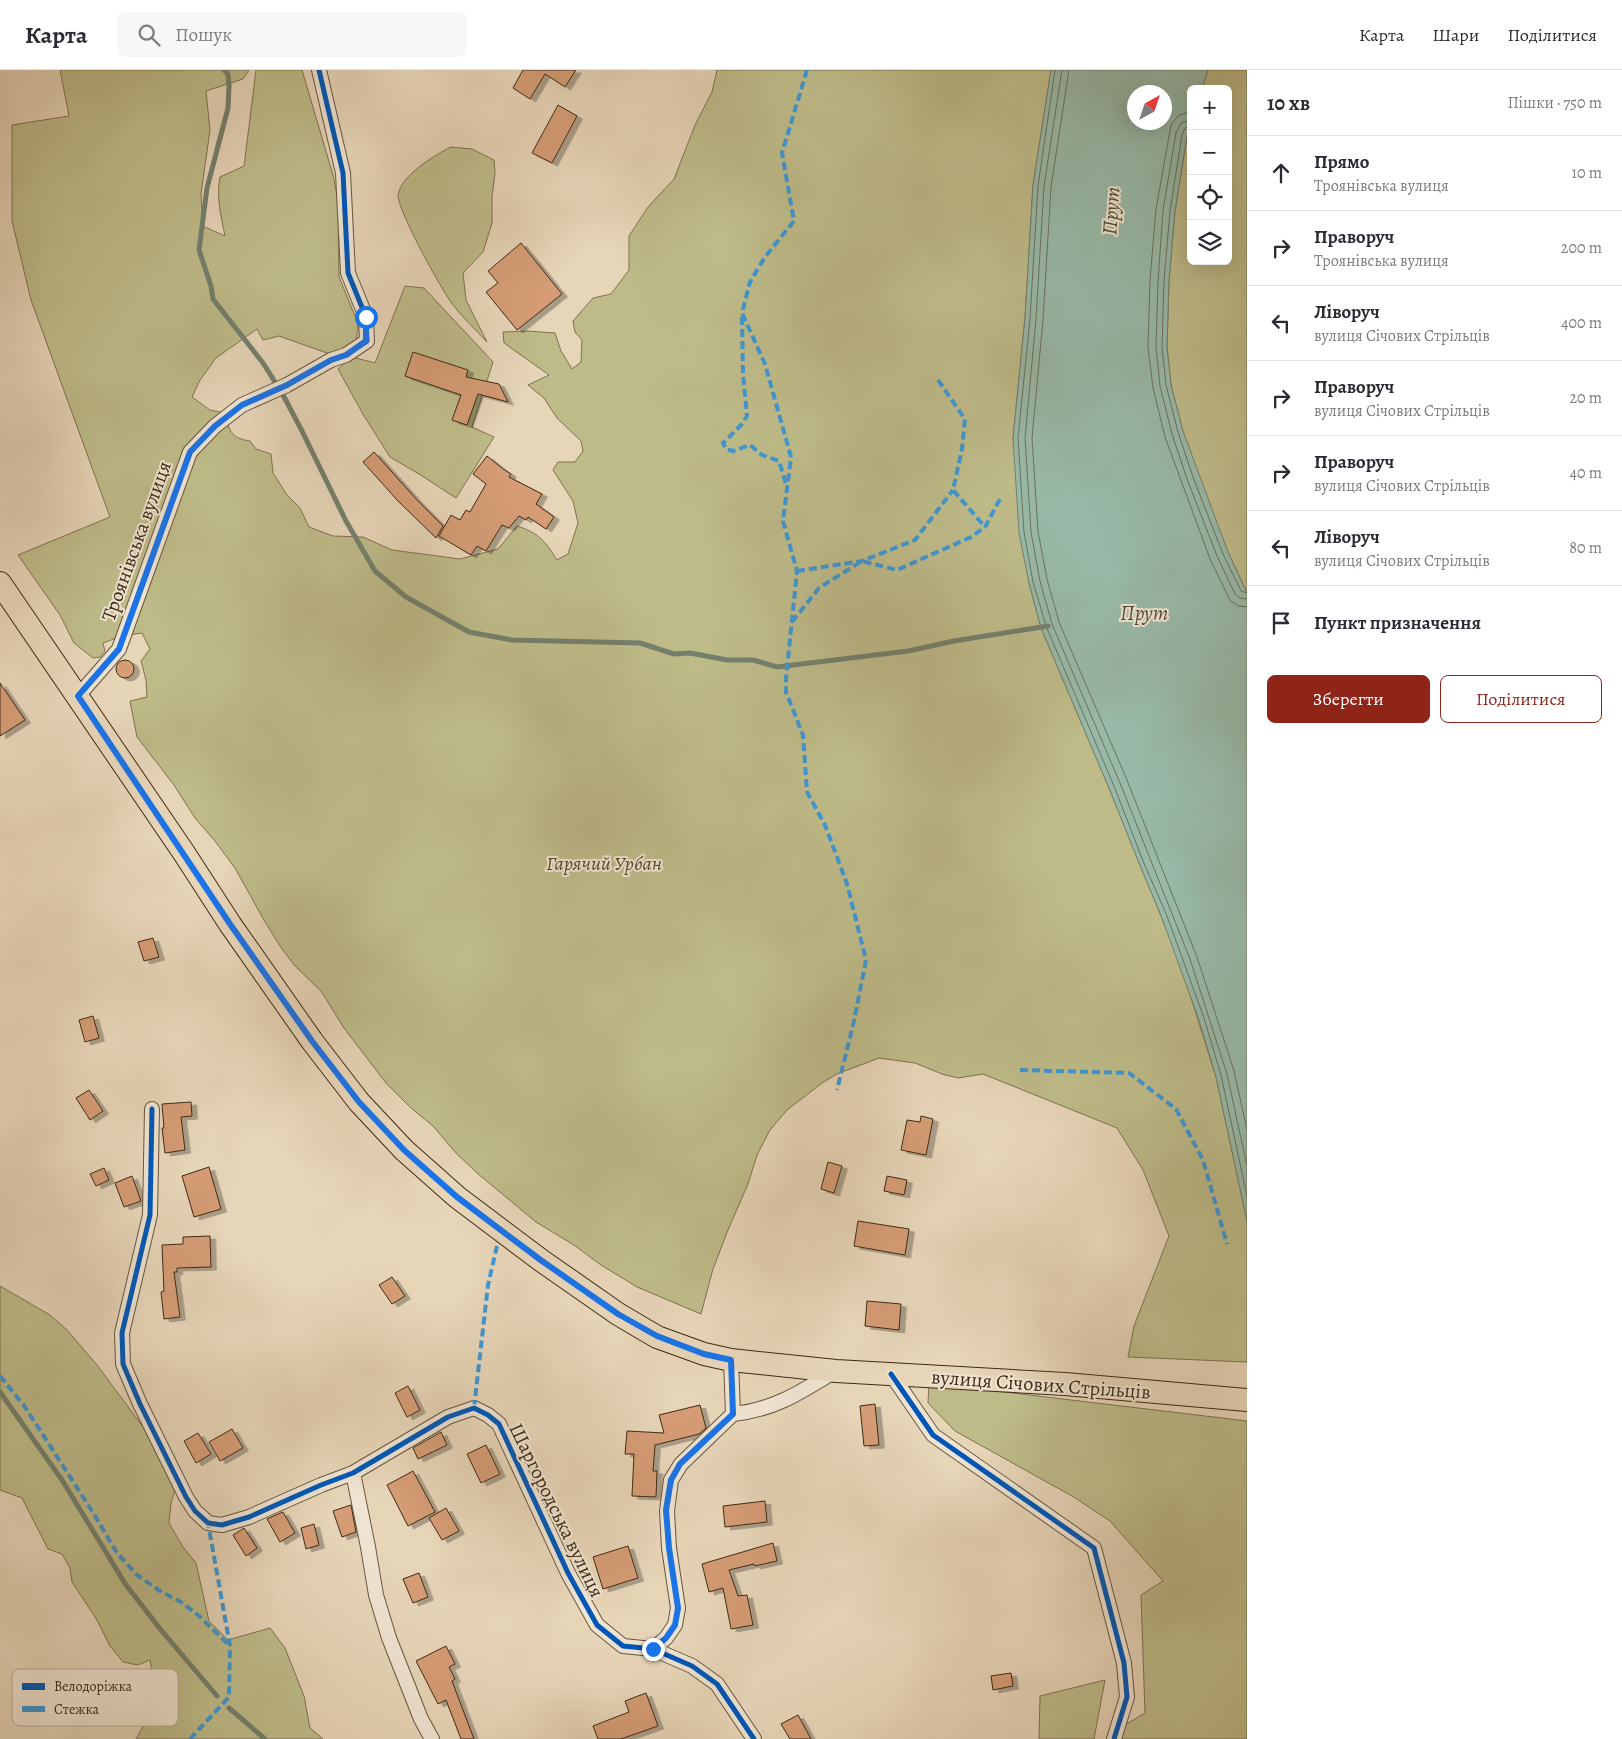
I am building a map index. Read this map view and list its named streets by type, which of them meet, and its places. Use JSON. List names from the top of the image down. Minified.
{"streets":{"main road":["вулиця Січових Стрільців"],"street":["Троянівська вулиця","Шаргородська вулиця"]},"crossings":[["Троянівська вулиця","вулиця Січових Стрільців"]],"water":["Прут"],"parks":["Гарячий Урбан"],"legend":["Велодоріжка","Стежка"],"north":"top right","page":{"header":"Карта","search":"Пошук","nav":["Карта","Шари","Поділитися"],"heading":["10 хв","Пішки · 750 m"],"map_buttons":["+","−"],"list":[["Прямо","Троянівська вулиця","10 m"],["Праворуч","Троянівська вулиця","200 m"],["Ліворуч","вулиця Січових Стрільців","400 m"],["Праворуч","вулиця Січових Стрільців","20 m"],["Праворуч","вулиця Січових Стрільців","40 m"],["Ліворуч","вулиця Січових Стрільців","80 m"],"Пункт призначення"],"buttons":["Зберегти","Поділитися"]}}
